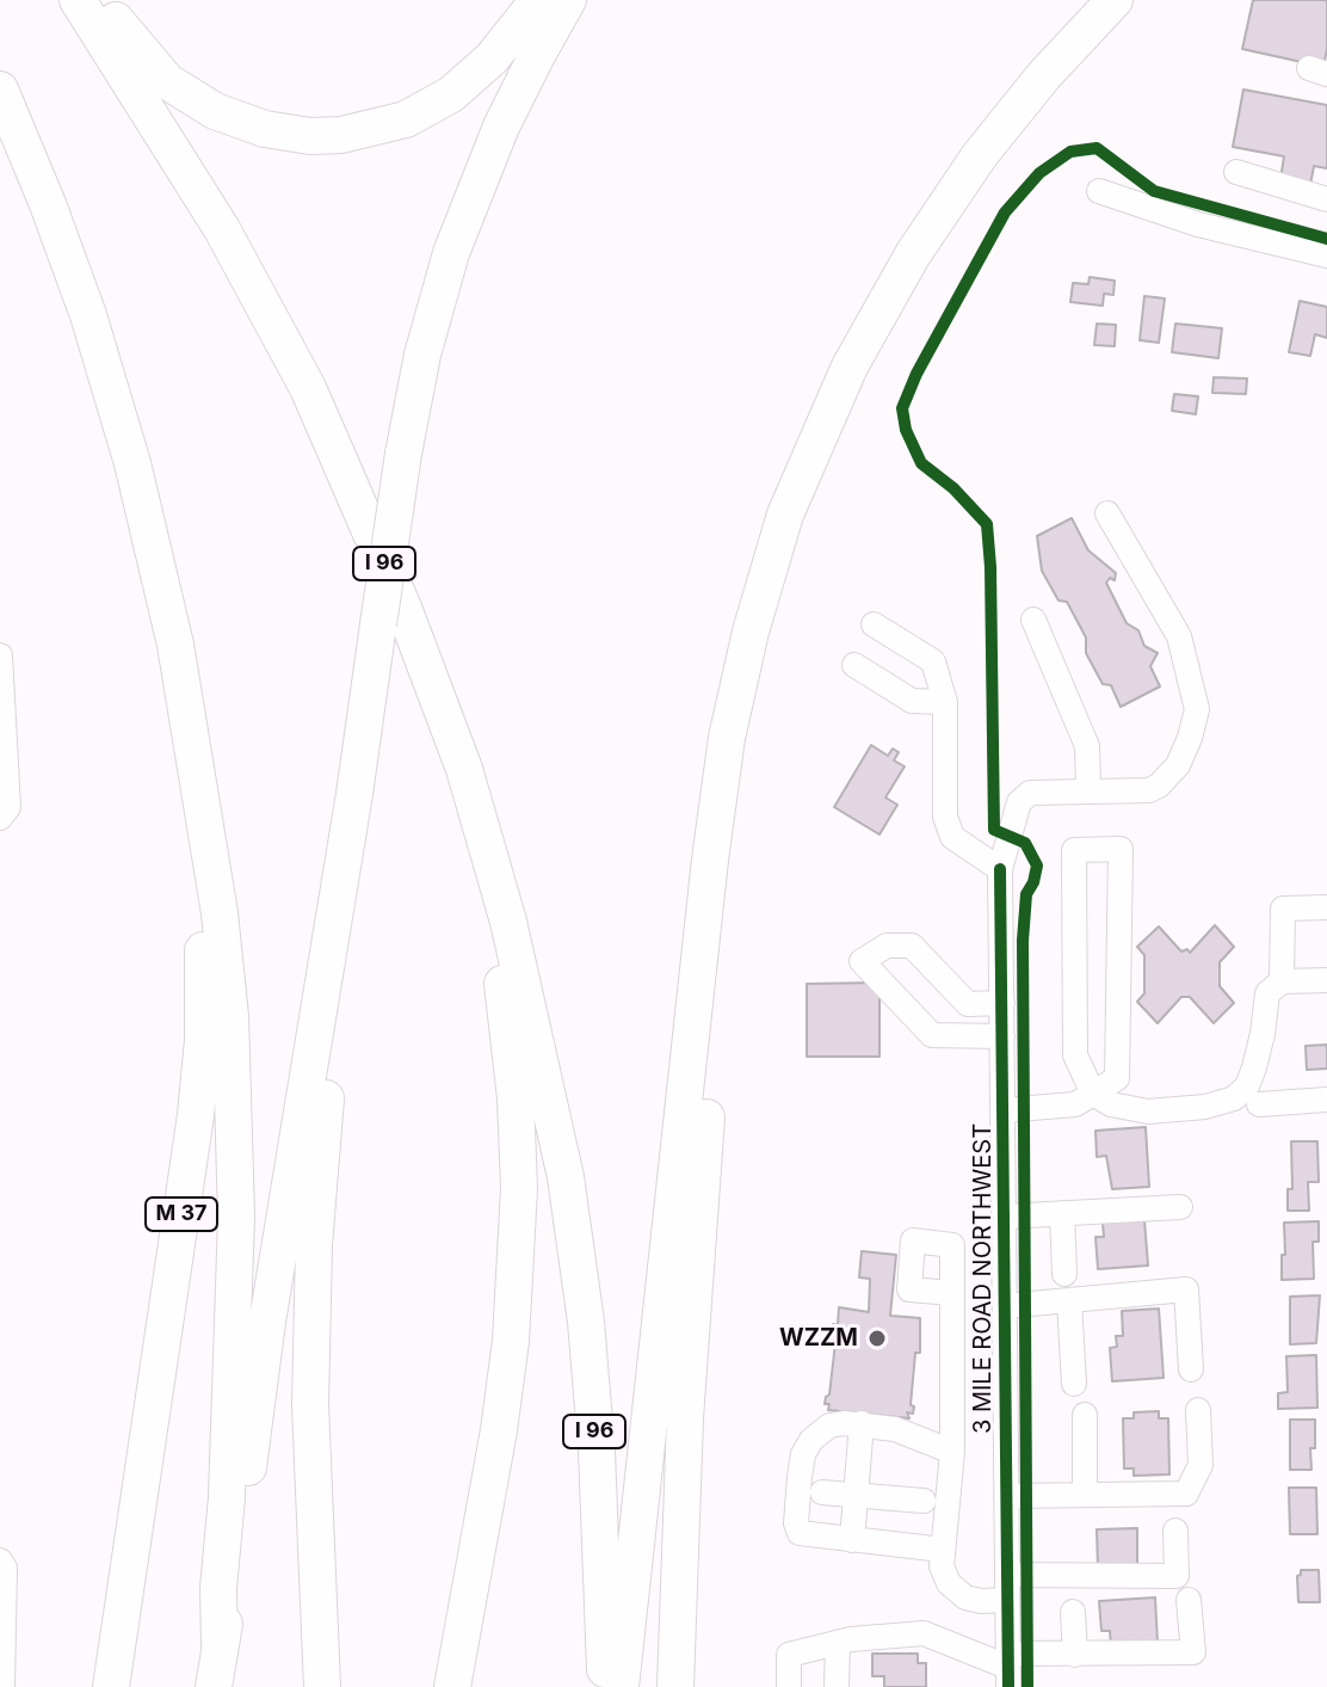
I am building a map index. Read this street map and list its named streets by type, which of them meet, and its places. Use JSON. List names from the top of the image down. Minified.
{"streets":{"highway":["I 96","M 37"],"street":["3 MILE ROAD NORTHWEST"]},"places":["WZZM"]}
